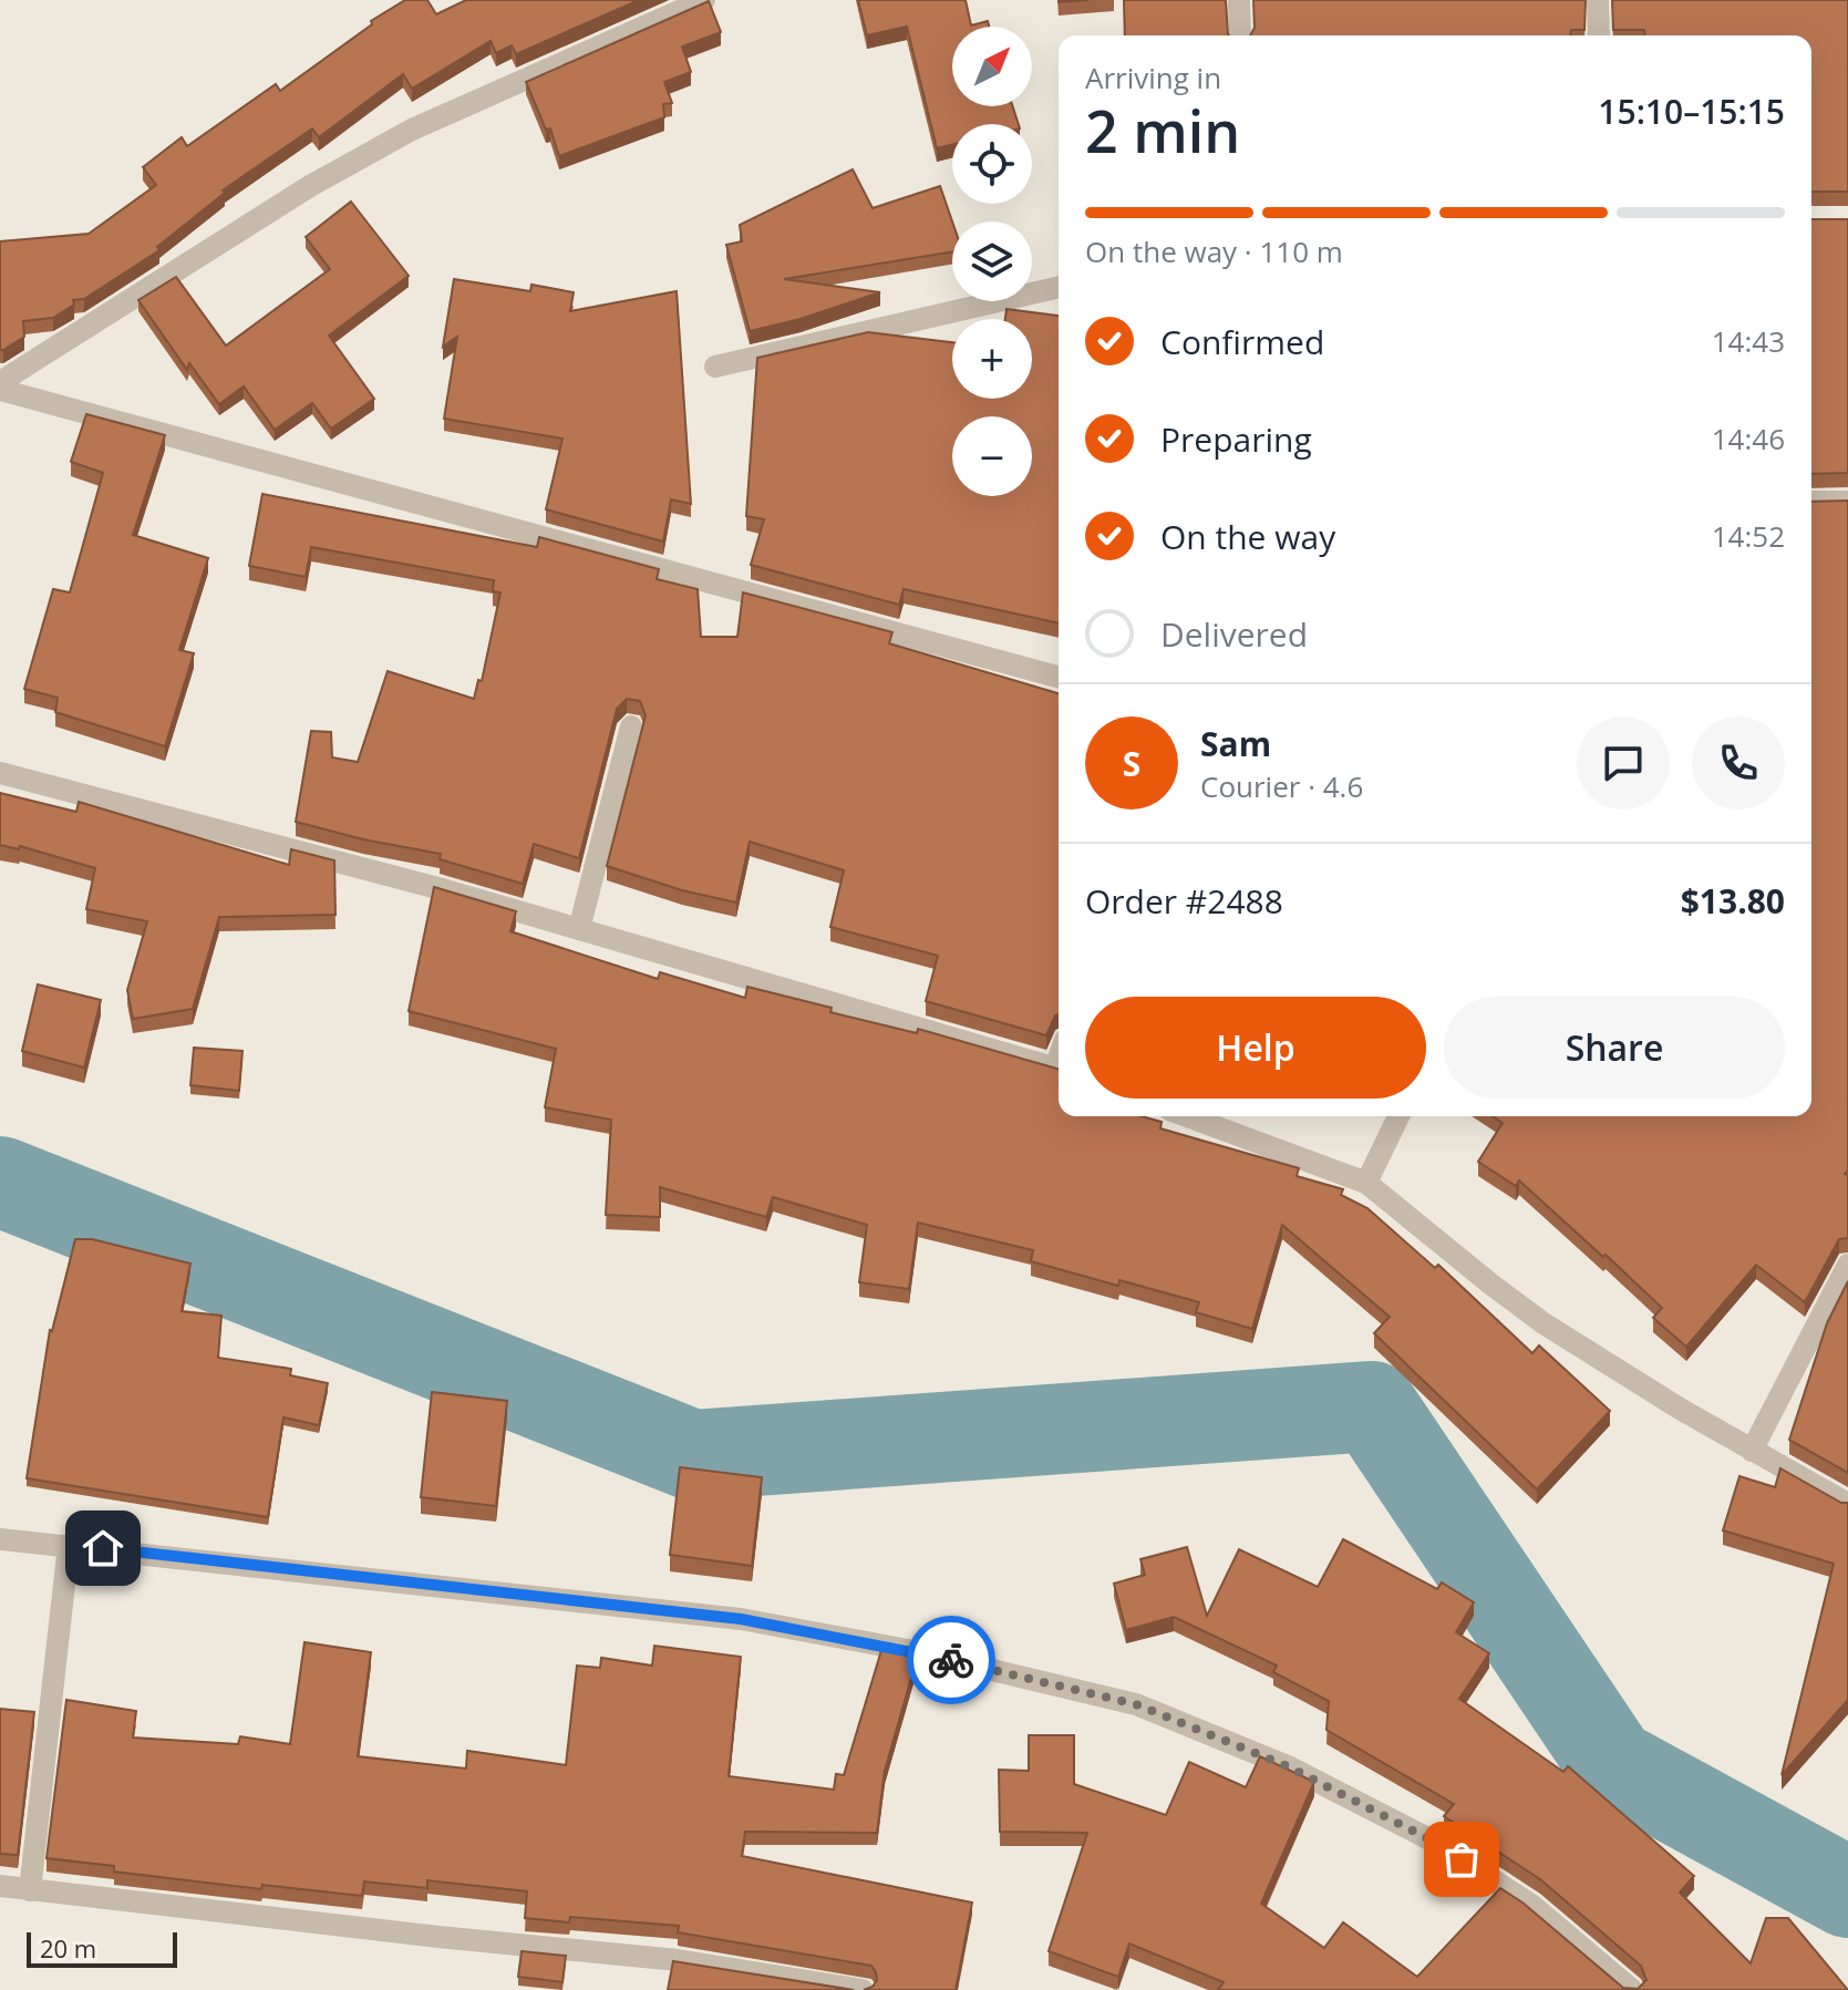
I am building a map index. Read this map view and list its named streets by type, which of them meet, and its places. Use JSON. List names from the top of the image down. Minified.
{"scale_bar":"20 m","north":"top right","page":{"map_buttons":["+","−"],"heading":["2 min","Arriving in","15:10–15:15"],"panel":["Sam","Courier · 4.6","Order #2488","$13.80"],"bar":"On the way · 110 m","list":[["Confirmed","14:43"],["Preparing","14:46"],["On the way","14:52"],"Delivered"],"round":"S","buttons":["Help","Share"],"scale":"20 m"}}
